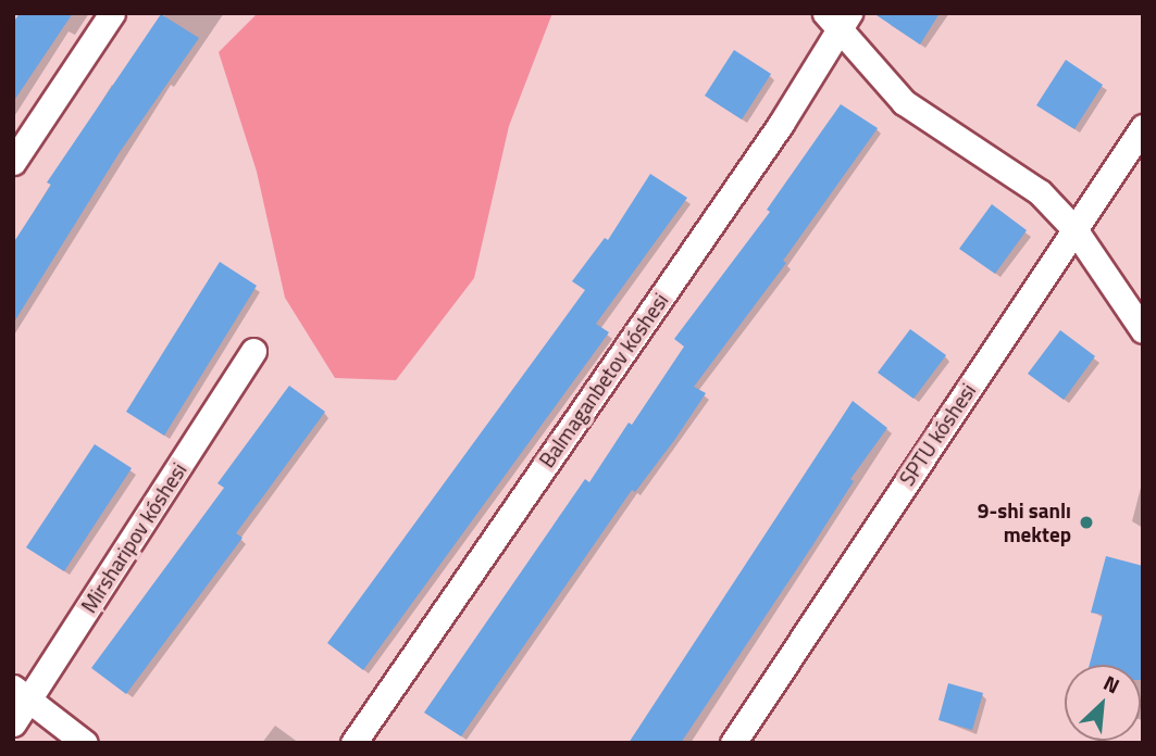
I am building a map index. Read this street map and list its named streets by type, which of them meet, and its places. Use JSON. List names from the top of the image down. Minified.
{"streets":{"street":["Balmaganbetov kóshesi","SPTU kóshesi","Mirsharipov kóshesi"]},"places":["9-shi sanlı mektep"],"north":"top right"}
